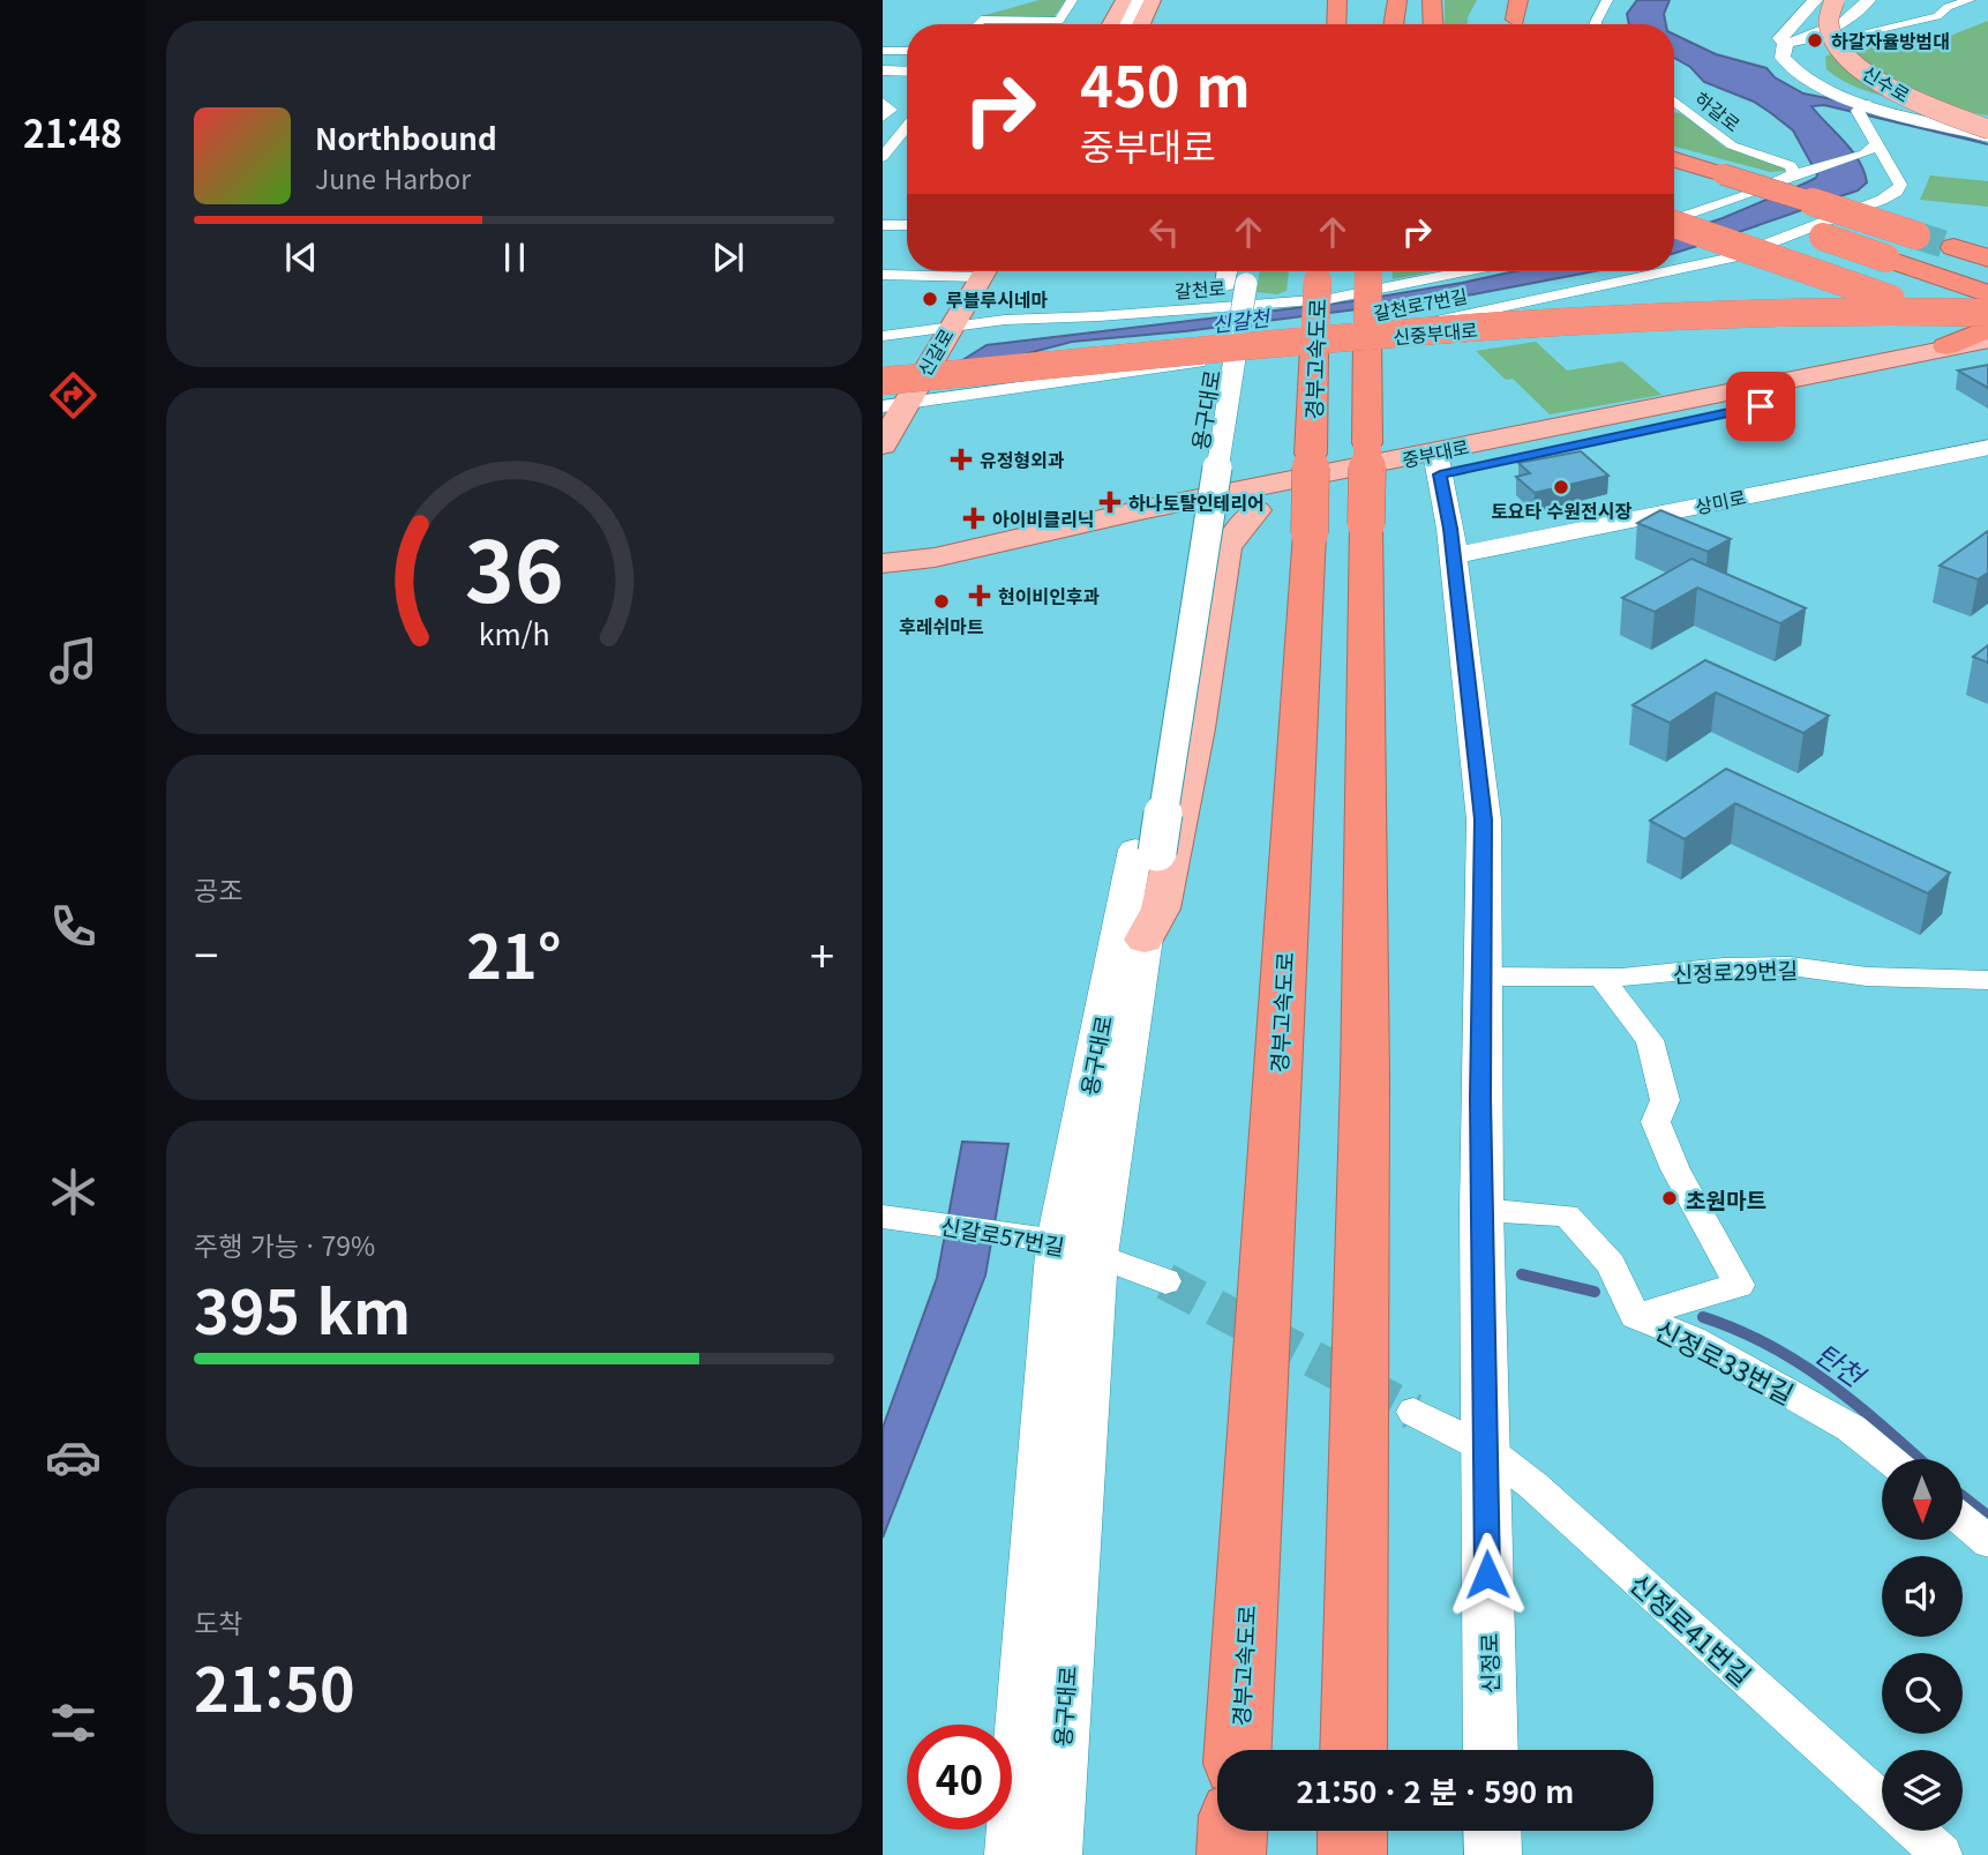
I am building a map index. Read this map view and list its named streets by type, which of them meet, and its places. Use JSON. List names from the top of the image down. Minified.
{"streets":{"highway":["신중부대로","경부고속도로"],"main road":["신수로","신갈로","용구대로","중부대로","상미로","신정로"],"street":["하갈로","갈천로","갈천로7번길","신정로29번길","신갈로57번길","신정로33번길","신정로41번길"]},"crossings":[["갈천로","신갈로"],["갈천로7번길","신갈로"],["용구대로","중부대로"],["용구대로","신갈로57번길"],["중부대로","신정로"],["상미로","신정로"],["신정로29번길","신정로"],["신정로33번길","신정로"],["신정로41번길","신정로"]],"water":["신갈천","탄천"],"places":{"other":["하갈자율방범대","루블루시네마","토요타 수원전시장","후레쉬마트","초원마트"],"health":["유정형외과","하나토탈인테리어","아이비클리닉","현이비인후과"]},"north":"bottom","page":{"tabs":"21:48","turn":["450 m","중부대로"],"song":["Northbound","June Harbor"],"tile":["공조",["주행 가능 · 79%","395 km"],["도착","21:50"]],"heat":["−","21°","+"],"limit":"40","trip":"21:50 · 2 분 · 590 m","gauge":["36","km/h"]}}
